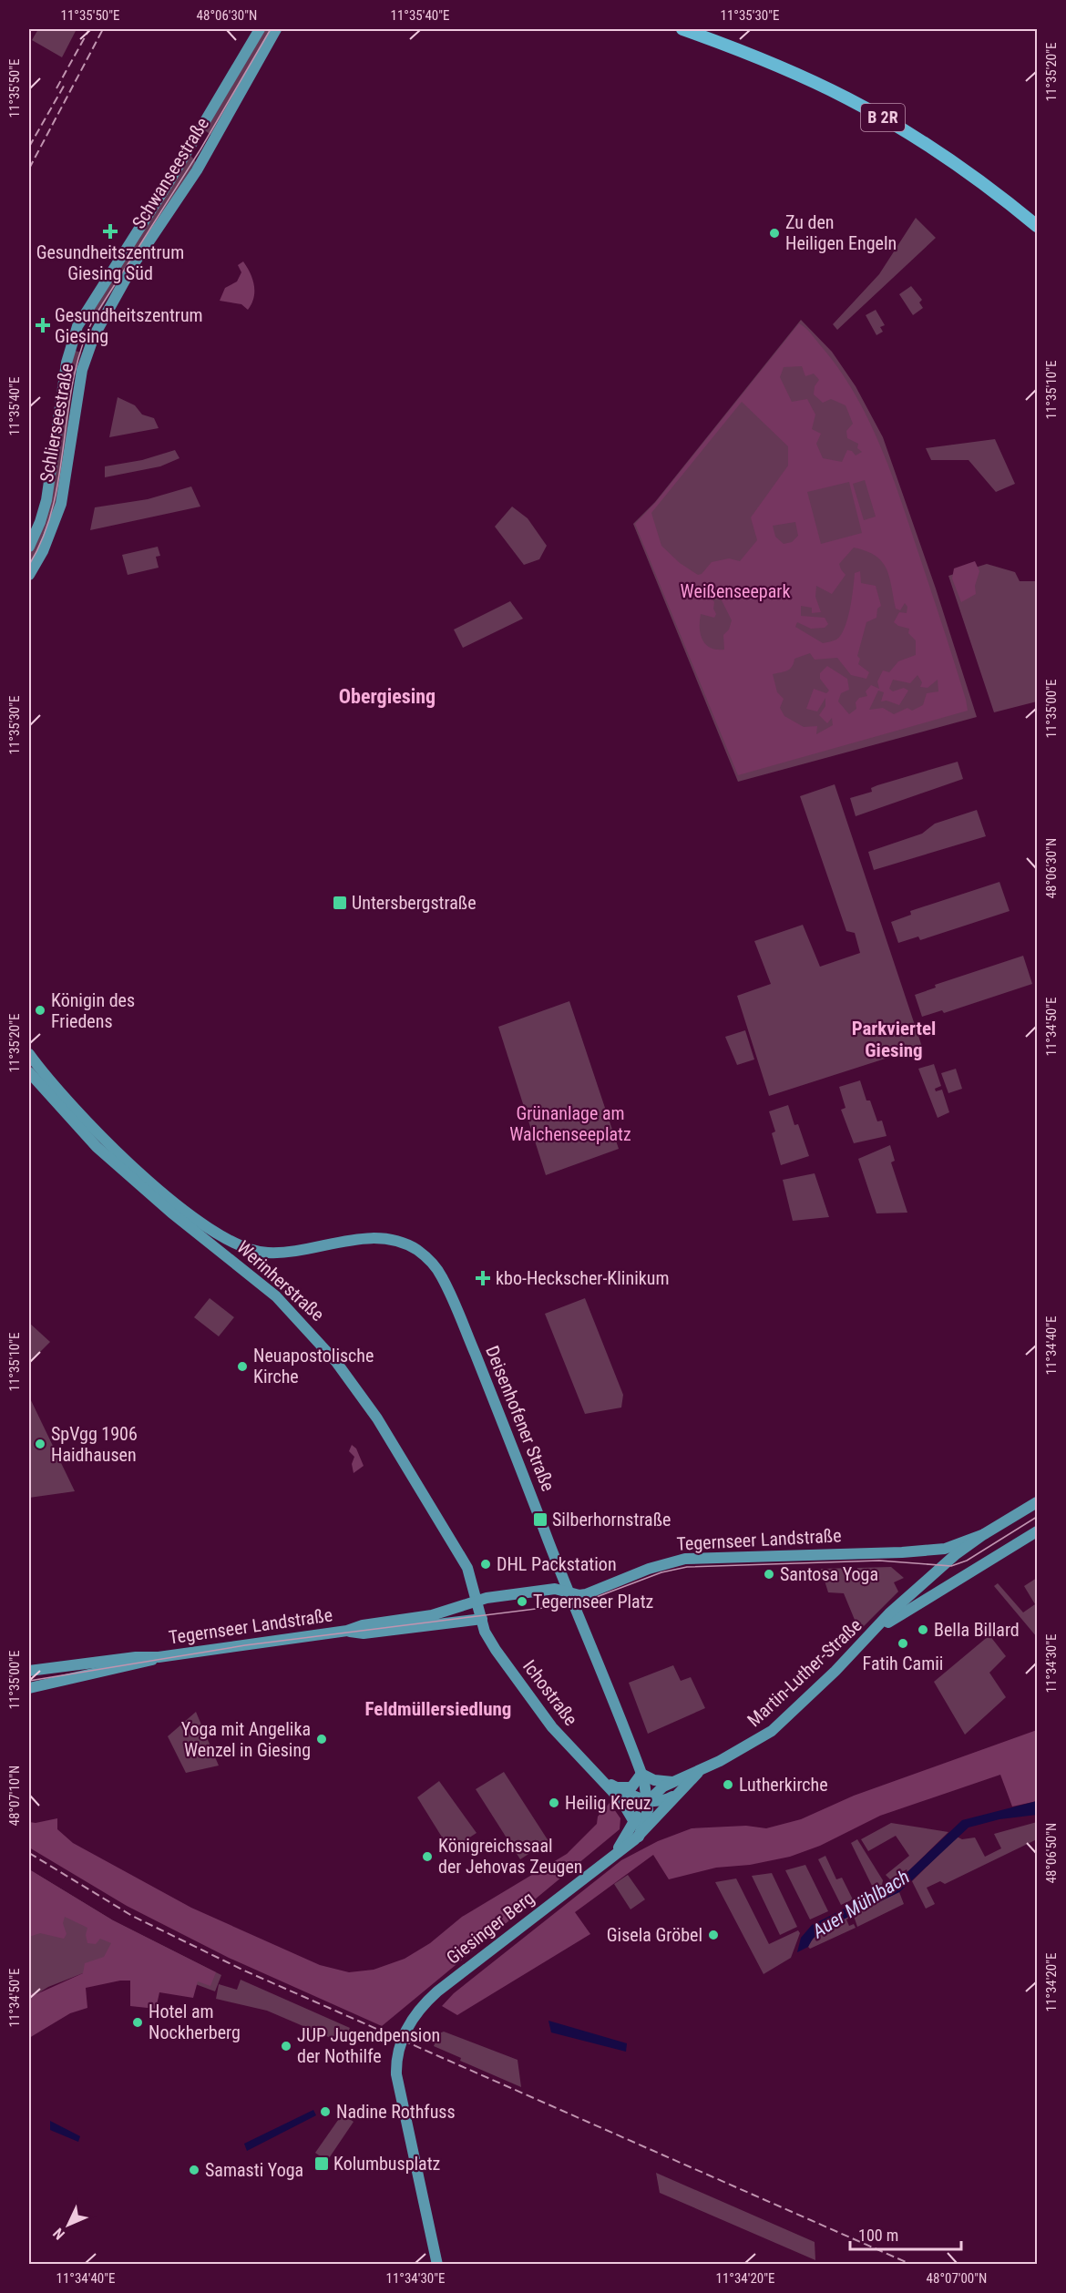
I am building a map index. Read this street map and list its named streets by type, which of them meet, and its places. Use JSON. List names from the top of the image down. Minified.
{"streets":{"main road":["B 2R","Schwanseestraße","Schlierseestraße","Werinherstraße","Deisenhofener Straße","Tegernseer Landstraße","Martin-Luther-Straße","Ichostraße","Giesinger Berg"]},"crossings":[["Schwanseestraße","Schlierseestraße"],["Werinherstraße","Deisenhofener Straße"],["Werinherstraße","Tegernseer Landstraße"],["Werinherstraße","Ichostraße"],["Deisenhofener Straße","Tegernseer Landstraße"],["Tegernseer Landstraße","Martin-Luther-Straße"],["Tegernseer Landstraße","Ichostraße"],["Martin-Luther-Straße","Ichostraße"],["Martin-Luther-Straße","Giesinger Berg"],["Ichostraße","Giesinger Berg"]],"districts":["Obergiesing","Parkviertel Giesing","Feldmüllersiedlung"],"water":["Auer Mühlbach"],"parks":["Weißenseepark","Grünanlage am Walchenseeplatz"],"places":{"health":["Gesundheitszentrum Giesing Süd","Gesundheitszentrum Giesing","kbo-Heckscher-Klinikum"],"other":["Zu den Heiligen Engeln","Königin des Friedens","Neuapostolische Kirche","SpVgg 1906 Haidhausen","DHL Packstation","Santosa Yoga","Tegernseer Platz","Bella Billard","Fatih Camii","Yoga mit Angelika Wenzel in Giesing","Lutherkirche","Heilig Kreuz","Königreichssaal der Jehovas Zeugen","Gisela Gröbel","Hotel am Nockherberg","JUP Jugendpension der Nothilfe","Nadine Rothfuss","Samasti Yoga"],"transit":["Untersbergstraße","Silberhornstraße","Kolumbusplatz"]},"scale_bar":"100 m","north":"bottom left","coordinates":["11°35'50\"E","48°06'30\"N","11°35'40\"E","11°35'30\"E","11°35'20\"E","11°35'10\"E","11°35'00\"E","11°34'50\"E","11°34'40\"E","11°34'30\"E","48°07'10\"N","48°06'50\"N","11°34'20\"E","48°07'00\"N"]}
